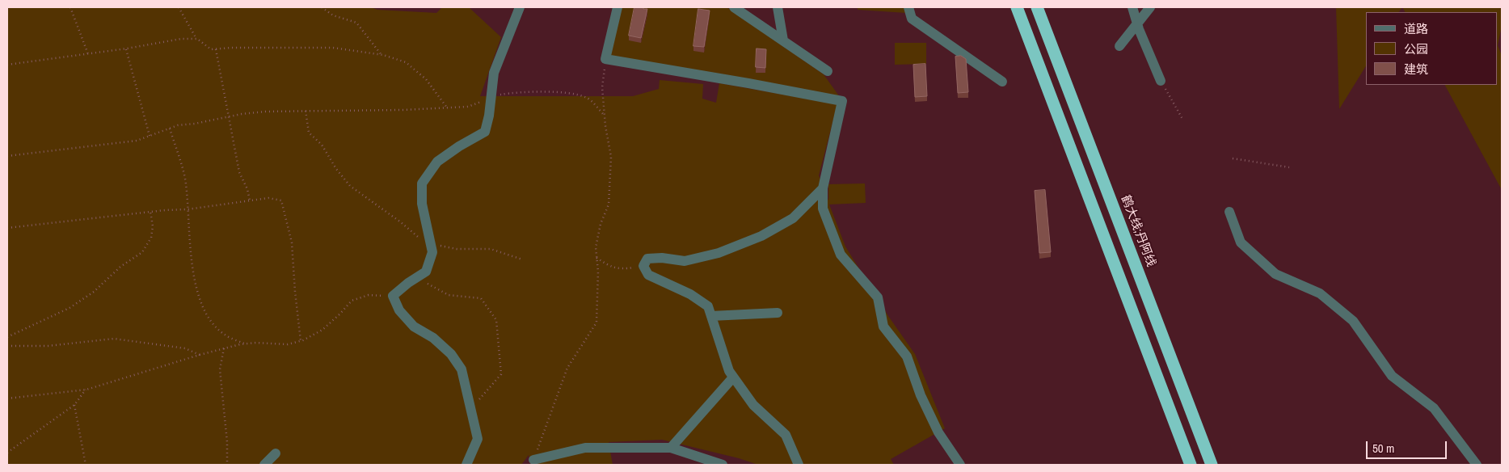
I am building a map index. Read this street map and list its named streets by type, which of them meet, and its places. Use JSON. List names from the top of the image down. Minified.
{"streets":{"highway":["鹤大线;丹阿线"]},"legend":["道路","公园","建筑"],"scale_bar":"50 m"}
